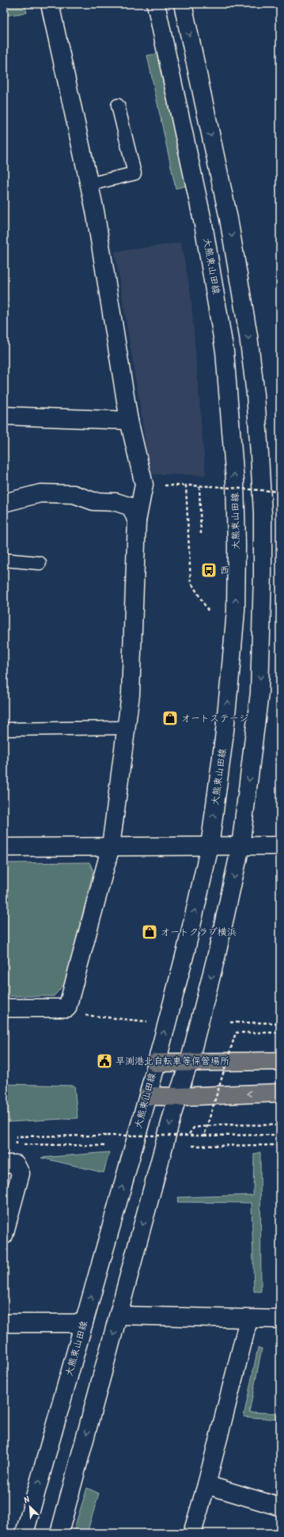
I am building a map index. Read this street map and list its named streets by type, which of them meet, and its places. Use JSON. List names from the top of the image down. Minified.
{"streets":{"street":["大熊東山田線"]},"places":{"bus stop":["西"],"shop":["オートステージ","オートクラブ横浜"],"public building":["早渕港北自転車等保管場所"]},"north":"top left"}
